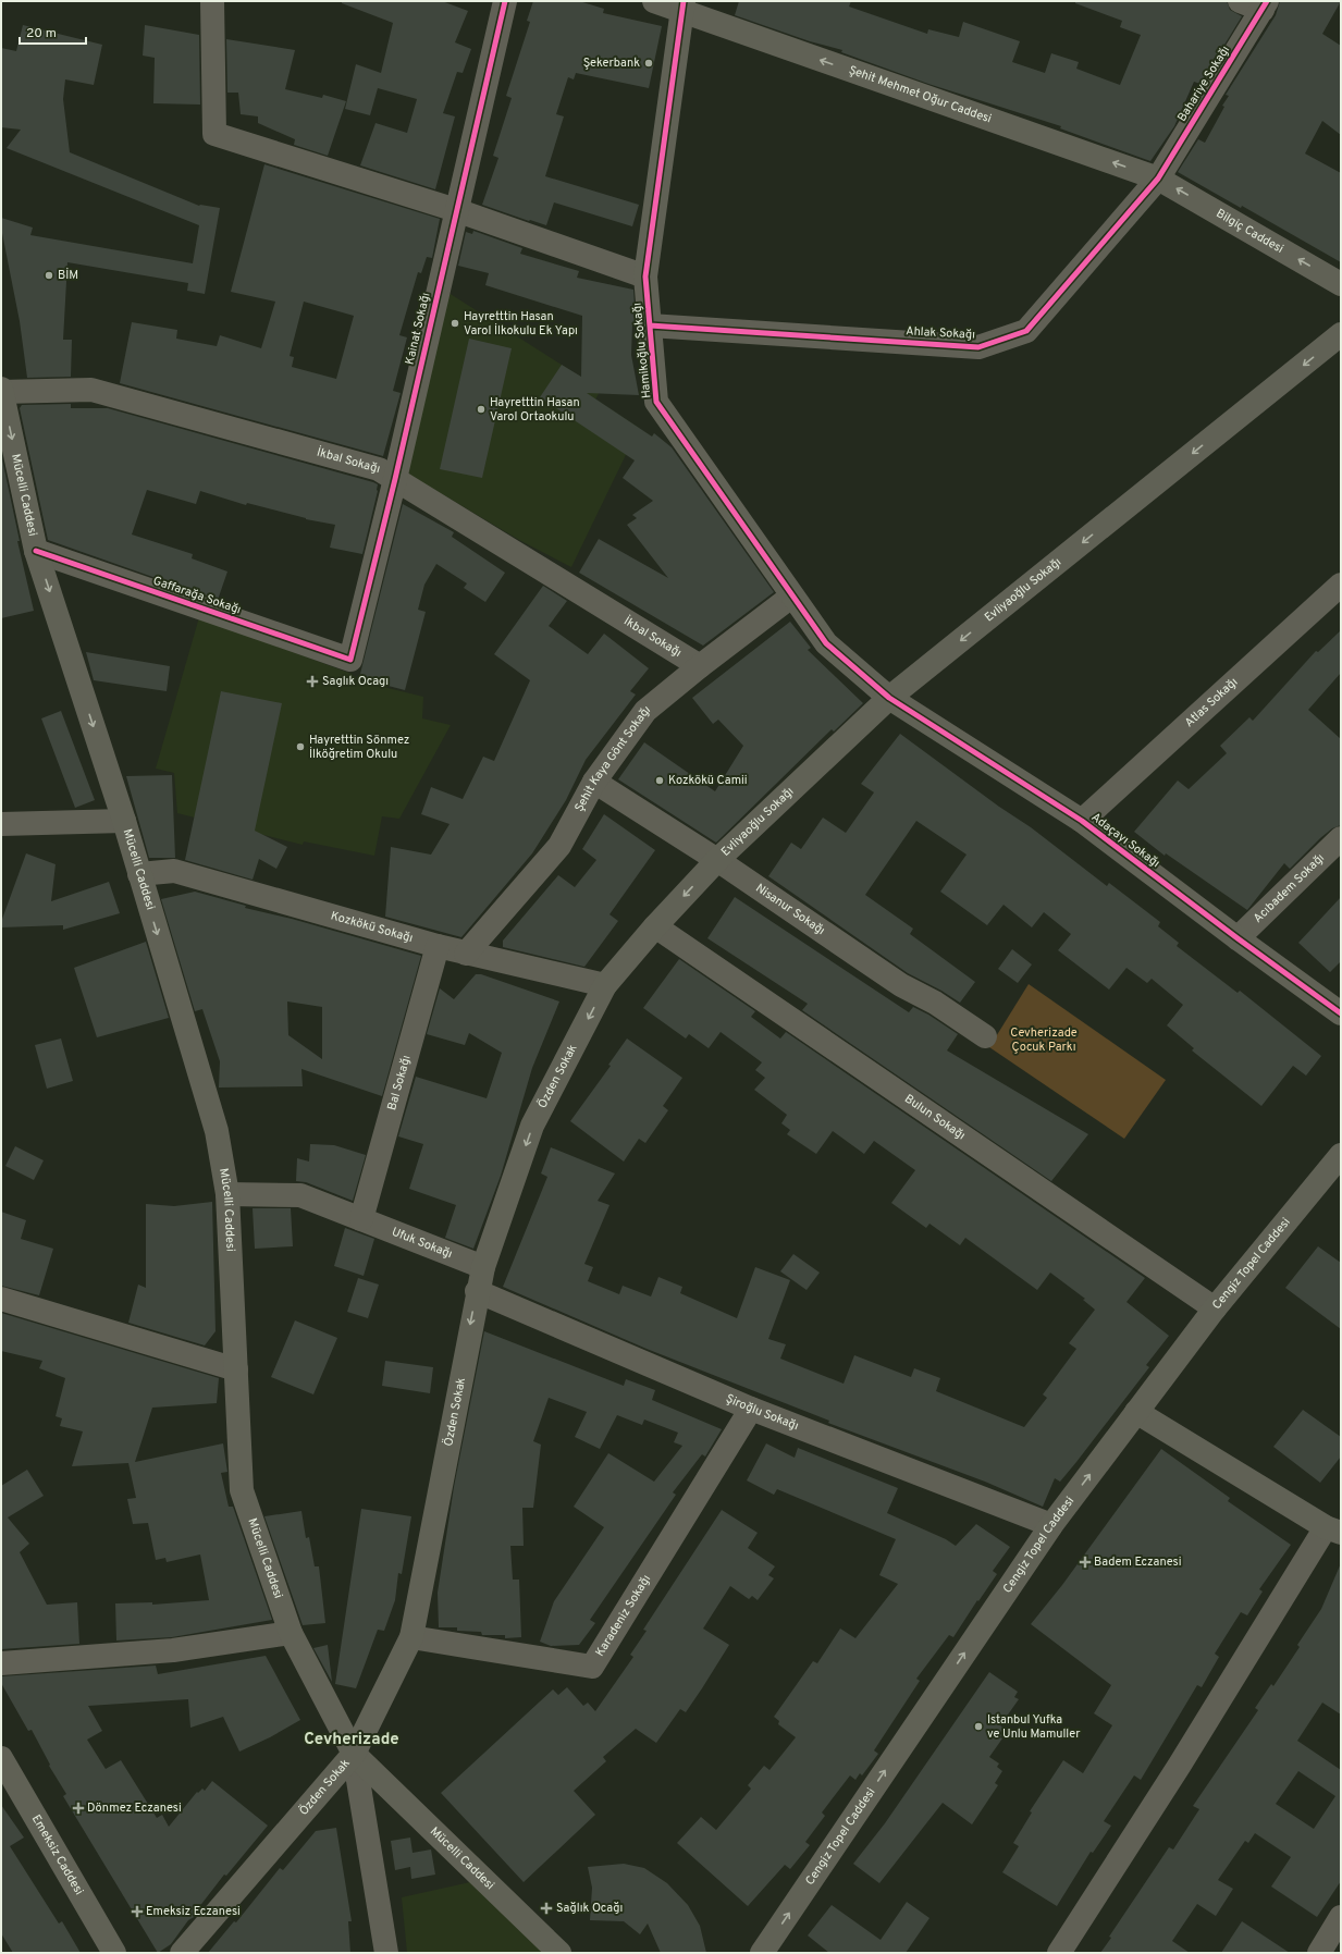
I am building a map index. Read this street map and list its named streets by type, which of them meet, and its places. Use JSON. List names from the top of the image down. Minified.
{"streets":{"main road":["Şehit Mehmet Oğur Caddesi","Bilgiç Caddesi","Hamikoğlu Sokağı","Mücelli Caddesi","Evliyaoğlu Sokağı","Adaçayı Sokağı","Özden Sokak","Cengiz Topel Caddesi","Emeksiz Caddesi"],"street":["Bahariye Sokağı","Kainat Sokağı","Ahlak Sokağı","İkbal Sokağı","Gaffarağa Sokağı","Atlas Sokağı","Şehit Kaya Gönt Sokağı","Acıbadem Sokağı","Nisanur Sokağı","Kozkökü Sokağı","Bal Sokağı","Bulun Sokağı","Ufuk Sokağı","Şiroğlu Sokağı","Karadeniz Sokağı"]},"crossings":[["Bahariye Sokağı","Şehit Mehmet Oğur Caddesi"],["Bahariye Sokağı","Bilgiç Caddesi"],["Bahariye Sokağı","Ahlak Sokağı"],["Şehit Mehmet Oğur Caddesi","Bilgiç Caddesi"],["Şehit Mehmet Oğur Caddesi","Ahlak Sokağı"],["Şehit Mehmet Oğur Caddesi","Hamikoğlu Sokağı"],["Bilgiç Caddesi","Ahlak Sokağı"],["Kainat Sokağı","İkbal Sokağı"],["Kainat Sokağı","Gaffarağa Sokağı"],["Ahlak Sokağı","Hamikoğlu Sokağı"],["Hamikoğlu Sokağı","Evliyaoğlu Sokağı"],["Hamikoğlu Sokağı","Şehit Kaya Gönt Sokağı"],["Hamikoğlu Sokağı","Adaçayı Sokağı"],["İkbal Sokağı","Mücelli Caddesi"],["İkbal Sokağı","Şehit Kaya Gönt Sokağı"],["Mücelli Caddesi","Gaffarağa Sokağı"],["Mücelli Caddesi","Kozkökü Sokağı"],["Mücelli Caddesi","Özden Sokak"],["Mücelli Caddesi","Ufuk Sokağı"],["Evliyaoğlu Sokağı","Adaçayı Sokağı"],["Evliyaoğlu Sokağı","Nisanur Sokağı"],["Evliyaoğlu Sokağı","Özden Sokak"],["Atlas Sokağı","Adaçayı Sokağı"],["Şehit Kaya Gönt Sokağı","Nisanur Sokağı"],["Şehit Kaya Gönt Sokağı","Kozkökü Sokağı"],["Adaçayı Sokağı","Acıbadem Sokağı"],["Nisanur Sokağı","Özden Sokak"],["Kozkökü Sokağı","Özden Sokak"],["Kozkökü Sokağı","Bal Sokağı"],["Özden Sokak","Bulun Sokağı"],["Özden Sokak","Ufuk Sokağı"],["Özden Sokak","Şiroğlu Sokağı"],["Özden Sokak","Karadeniz Sokağı"],["Bal Sokağı","Ufuk Sokağı"],["Bulun Sokağı","Cengiz Topel Caddesi"],["Cengiz Topel Caddesi","Şiroğlu Sokağı"],["Şiroğlu Sokağı","Karadeniz Sokağı"]],"one_way":["Şehit Mehmet Oğur Caddesi","Bilgiç Caddesi","Mücelli Caddesi","Evliyaoğlu Sokağı","Özden Sokak","Cengiz Topel Caddesi"],"districts":["Cevherizade"],"parks":["Cevherizade Çocuk Parkı"],"places":{"other":["Şekerbank","BİM","Hayretttin Hasan Varol İlkokulu Ek Yapı","Hayretttin Hasan Varol Ortaokulu","Hayretttin Sönmez İlköğretim Okulu","Kozkökü Camii","Istanbul Yufka ve Unlu Mamuller"],"health":["Saglık Ocagı","Badem Eczanesi","Dönmez Eczanesi","Sağlık Ocağı","Emeksiz Eczanesi"]},"scale_bar":"20 m"}
